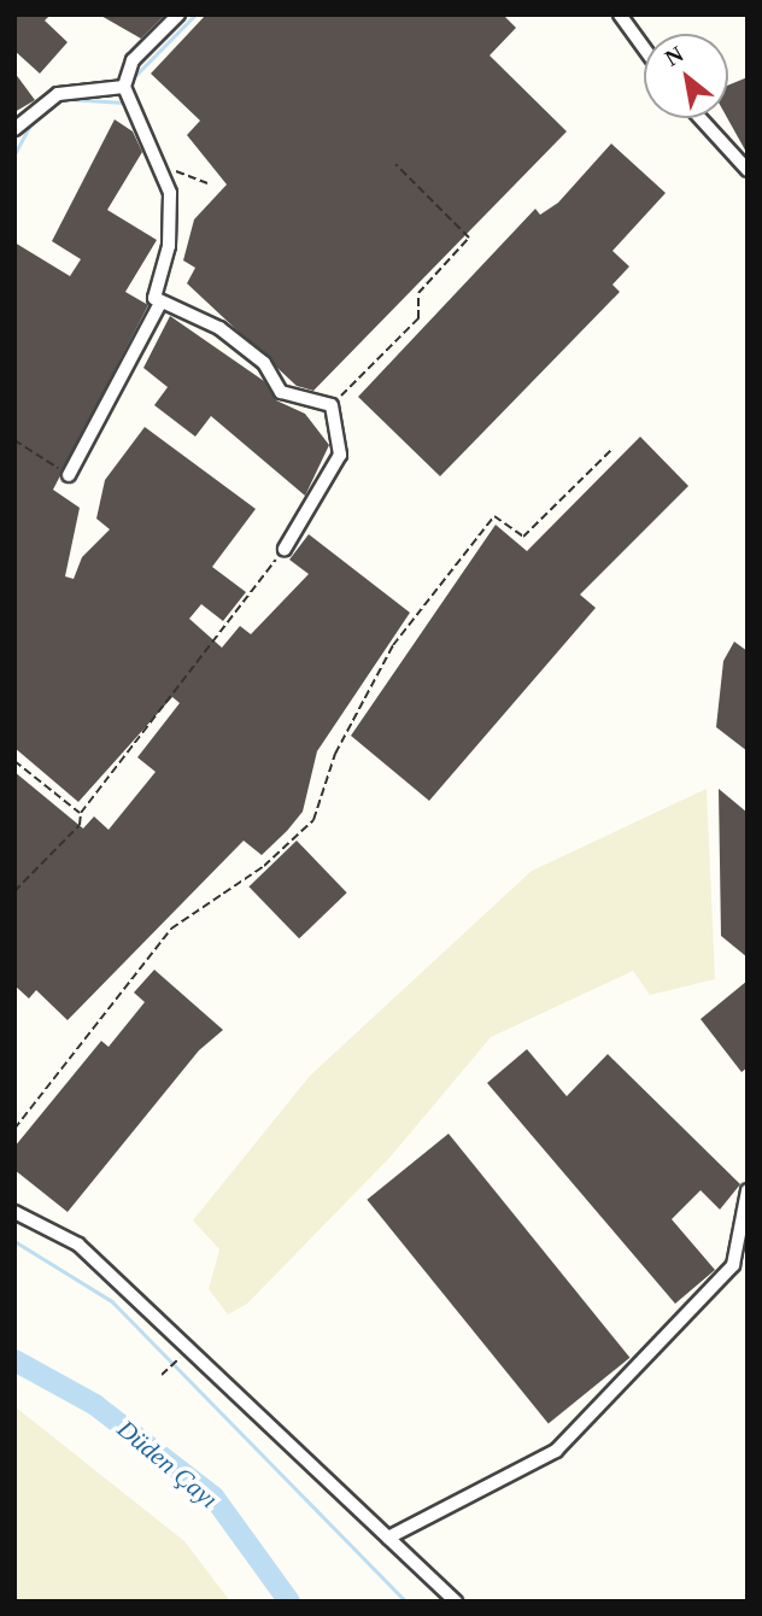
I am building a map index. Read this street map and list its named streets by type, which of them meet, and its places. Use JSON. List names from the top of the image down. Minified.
{"water":["Düden Çayı"],"north":"top left"}
